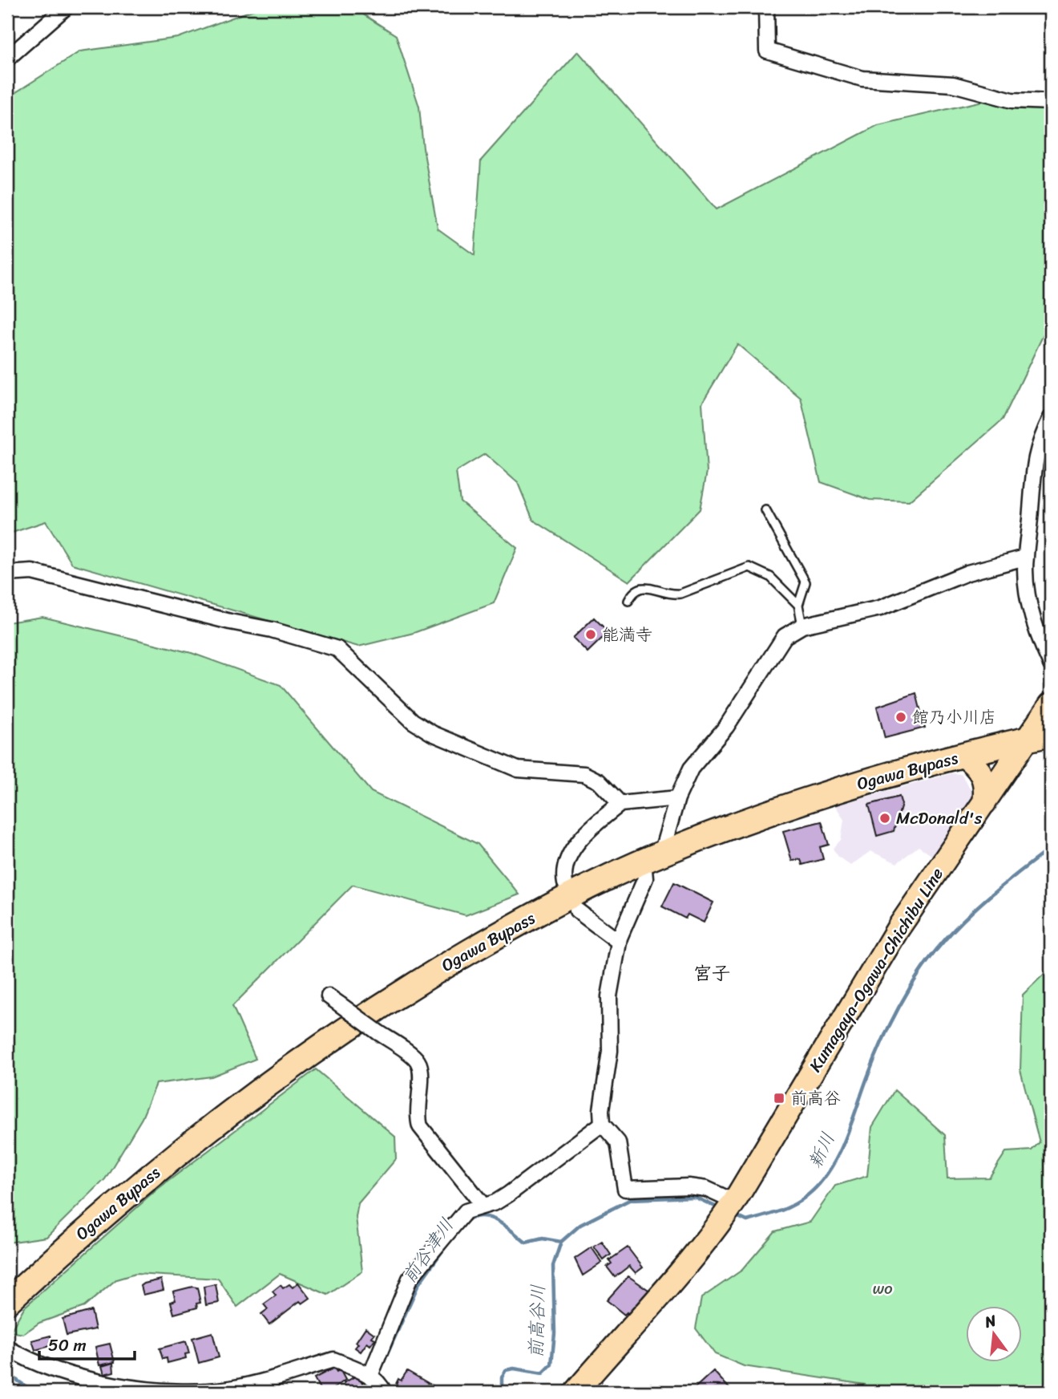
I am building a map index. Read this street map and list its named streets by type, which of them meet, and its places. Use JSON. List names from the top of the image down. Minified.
{"streets":{"highway":["Ogawa Bypass"],"main road":["Kumagaya-Ogawa-Chichibu Line"]},"crossings":[["Ogawa Bypass","Kumagaya-Ogawa-Chichibu Line"]],"districts":["宮子"],"water":["新川","前谷津川","前高谷川"],"parks":["wo"],"places":{"other":["能満寺","館乃小川店","McDonald's"],"transit":["前高谷"]},"scale_bar":"50 m","north":"top"}
